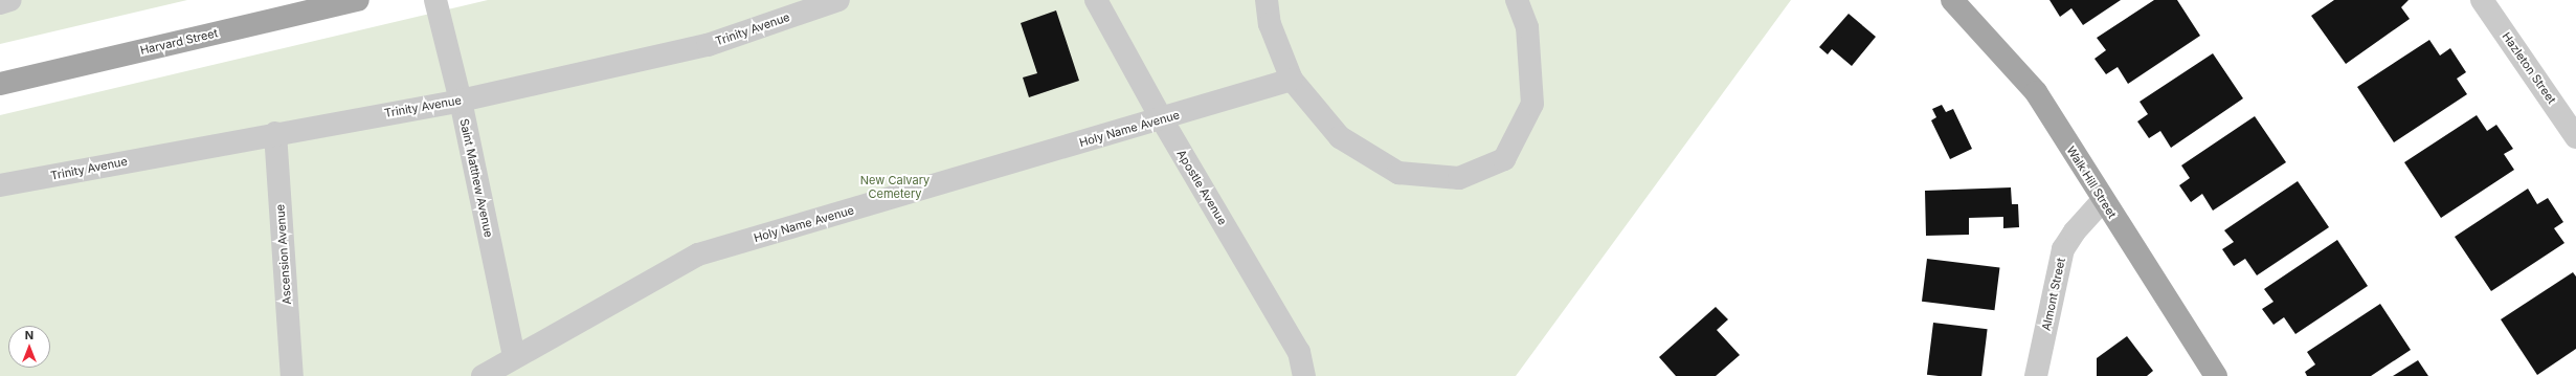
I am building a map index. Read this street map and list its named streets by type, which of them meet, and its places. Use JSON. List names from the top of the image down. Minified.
{"streets":{"main road":["Harvard Street","Walk Hill Street"],"street":["Trinity Avenue","Hazleton Street","Holy Name Avenue","Saint Matthew Avenue","Apostle Avenue","Ascension Avenue","Almont Street"]},"crossings":[["Trinity Avenue","Saint Matthew Avenue"],["Trinity Avenue","Ascension Avenue"],["Holy Name Avenue","Saint Matthew Avenue"],["Holy Name Avenue","Apostle Avenue"],["Walk Hill Street","Almont Street"]],"parks":["New Calvary Cemetery"],"north":"top"}
